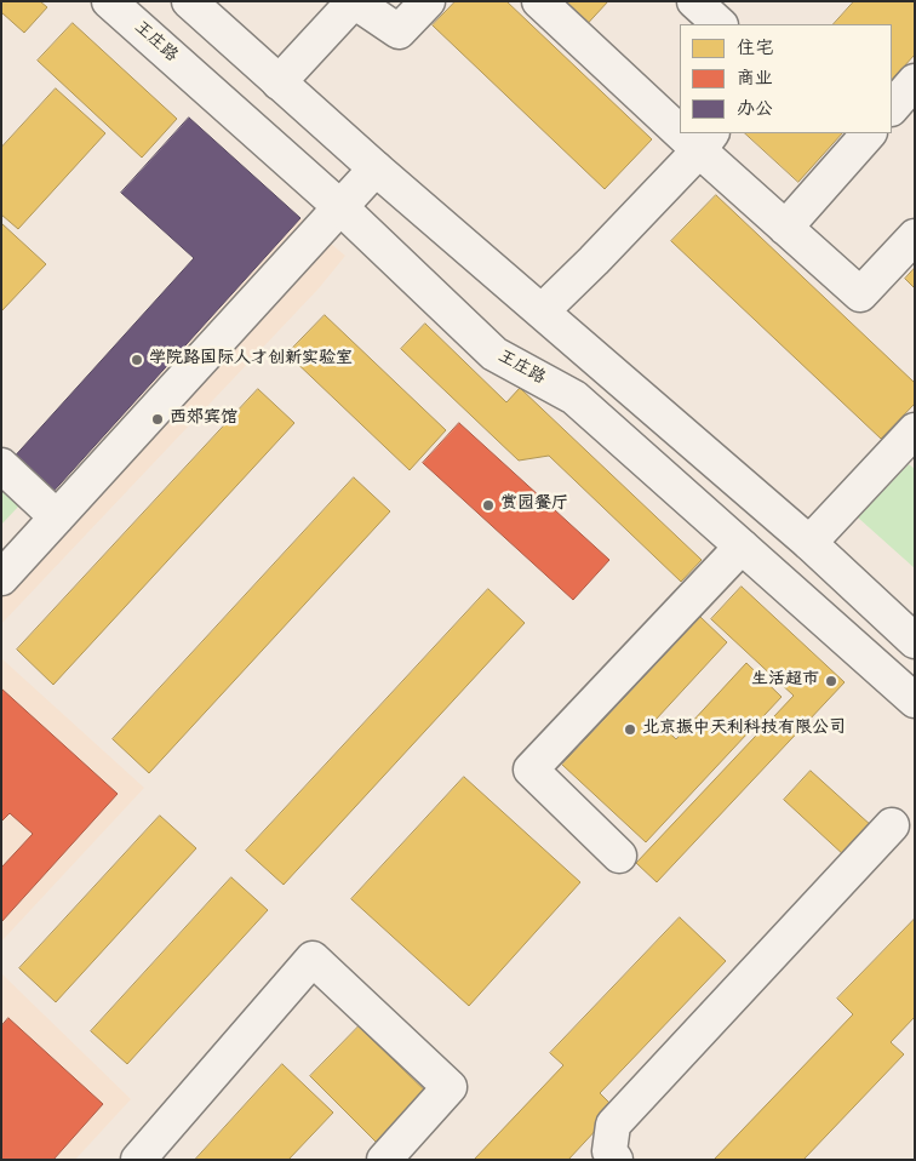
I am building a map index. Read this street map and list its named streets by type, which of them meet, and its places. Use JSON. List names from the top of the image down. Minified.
{"streets":{"street":["王庄路"]},"places":["学院路国际人才创新实验室","西郊宾馆","赏园餐厅","生活超市","北京振中天利科技有限公司"],"legend":["住宅","商业","办公"]}
